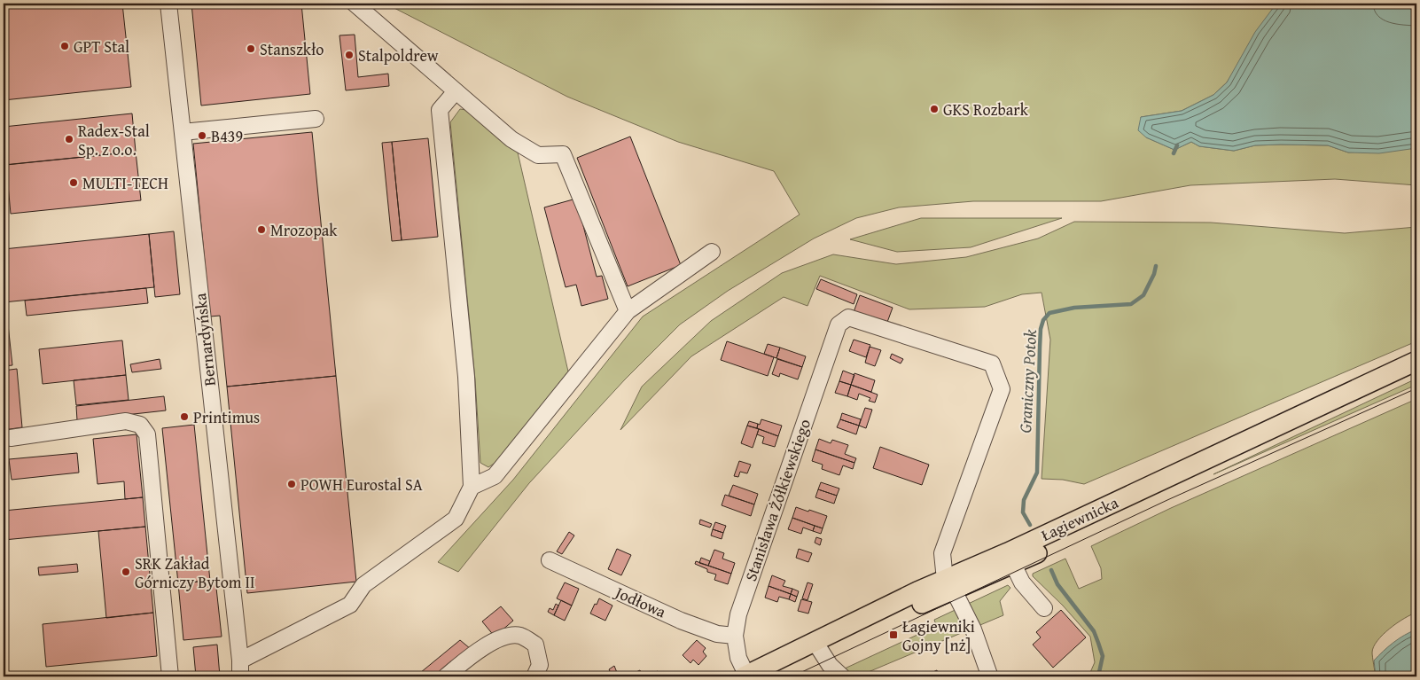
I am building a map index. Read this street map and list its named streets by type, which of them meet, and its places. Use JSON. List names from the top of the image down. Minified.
{"streets":{"main road":["Łagiewnicka"],"street":["Bernardyńska","Stanisława Żółkiewskiego","Jodłowa"]},"crossings":[["Stanisława Żółkiewskiego","Łagiewnicka"],["Stanisława Żółkiewskiego","Jodłowa"]],"water":["Graniczny Potok"],"places":{"other":["GPT Stal","Stanszkło","Stalpoldrew","GKS Rozbark","B439","Radex-Stal Sp. z o.o.","MULTI-TECH","Mrozopak","Printimus","POWH Eurostal SA","SRK Zakład Górniczy Bytom II"],"transit":["Łagiewniki Gojny [nż]"]}}
